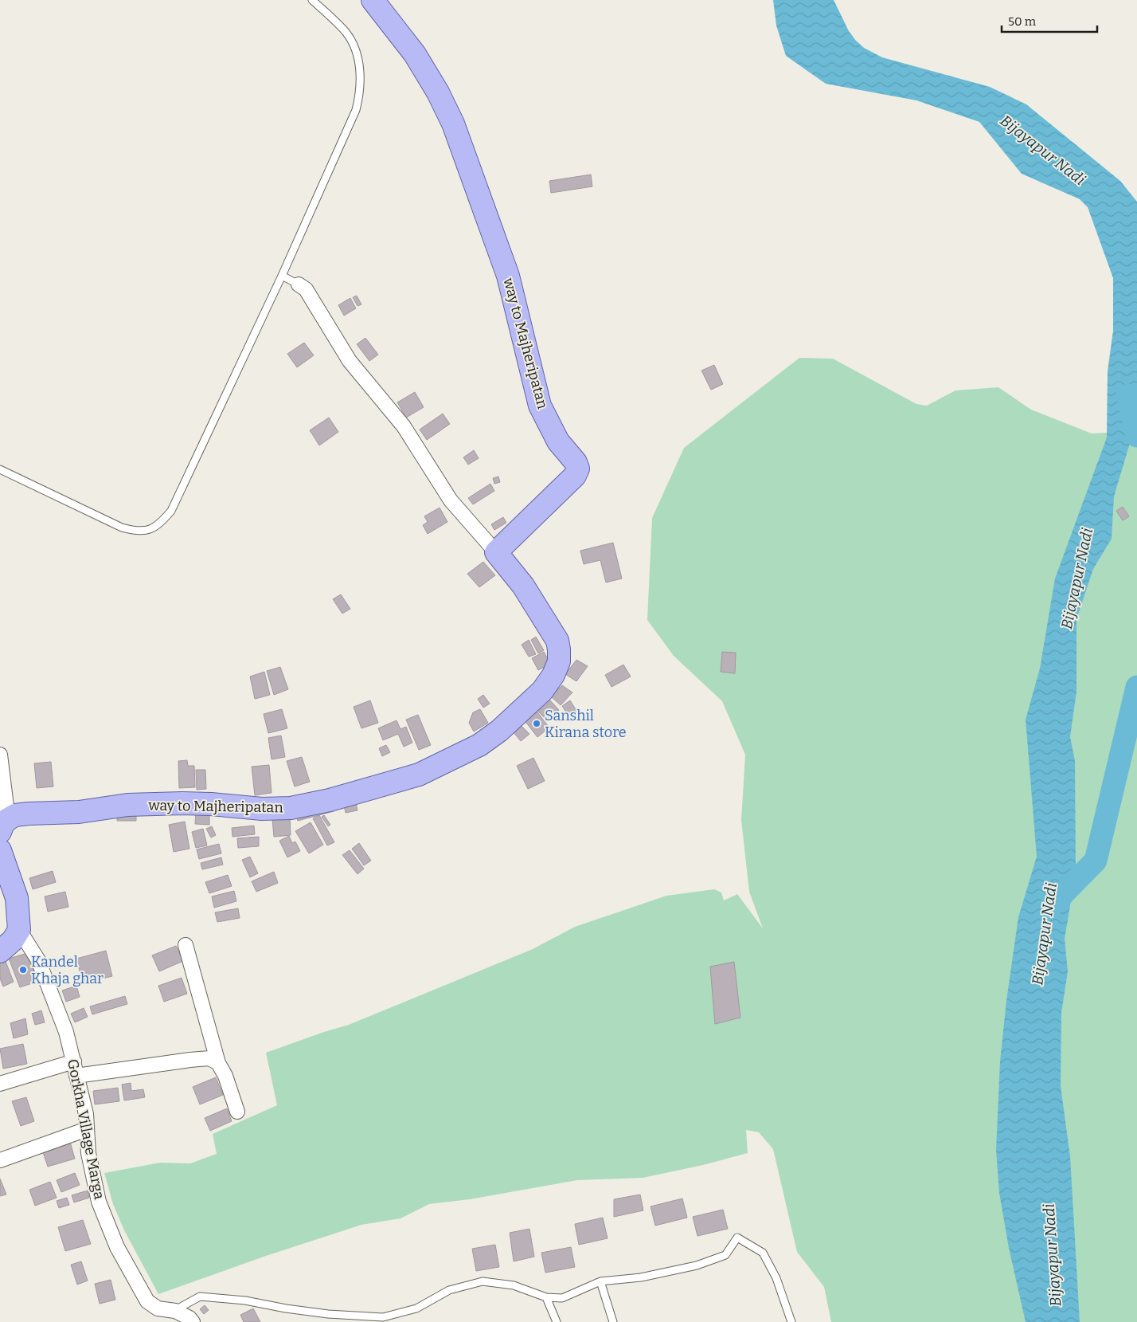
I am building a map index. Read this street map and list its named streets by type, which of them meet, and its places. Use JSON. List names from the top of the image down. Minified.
{"streets":{"main road":["way to Majheripatan"],"street":["Gorkha Village Marga"]},"water":["Bijayapur Nadi"],"places":["Sanshil Kirana store","Kandel Khaja ghar"],"scale_bar":"50 m"}
